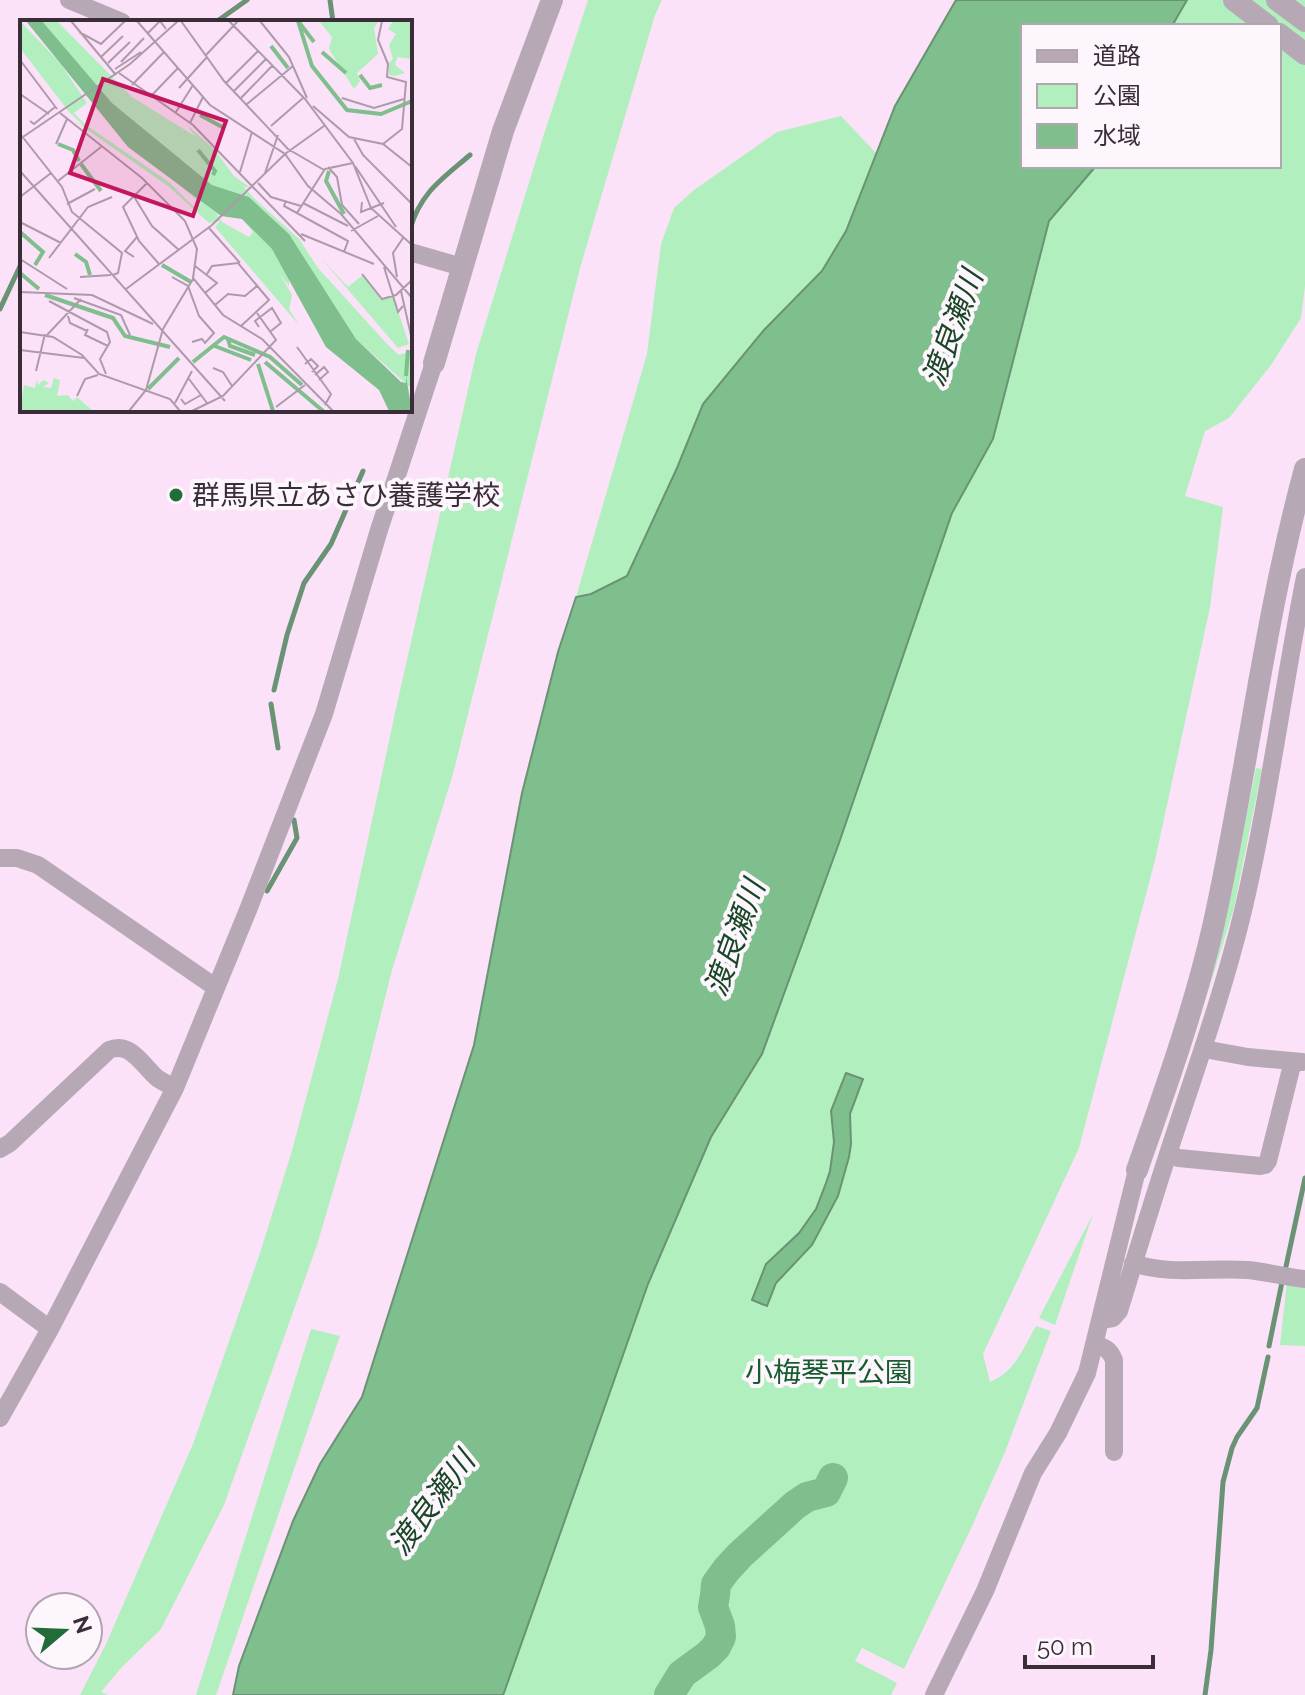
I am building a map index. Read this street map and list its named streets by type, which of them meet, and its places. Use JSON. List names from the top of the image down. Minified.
{"water":["渡良瀬川"],"parks":["小梅琴平公園"],"places":["群馬県立あさひ養護学校"],"legend":["道路","公園","水域"],"scale_bar":"50 m","north":"right"}
